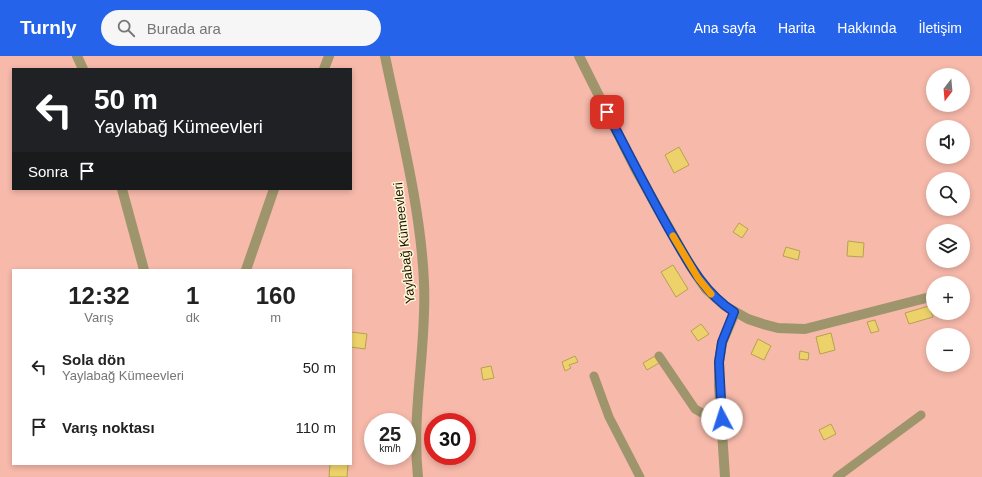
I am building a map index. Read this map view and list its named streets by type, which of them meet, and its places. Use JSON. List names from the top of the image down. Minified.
{"streets":{"street":["Yaylabağ Kümeevleri"]},"north":"bottom","page":{"header":"Turnly","search":"Burada ara","nav":["Ana sayfa","Harita","Hakkında","İletişim"],"map_buttons":["+","−"],"turn":["50 m","Yaylabağ Kümeevleri"],"then":"Sonra","eta":["12:32","Varış","1","dk","160","m"],"list":[{"name":"Sola dön","note":"Yaylabağ Kümeevleri","value":"50 m"},{"name":"Varış noktası","value":"110 m"}],"speed":"25 km/h","limit":"30"}}
